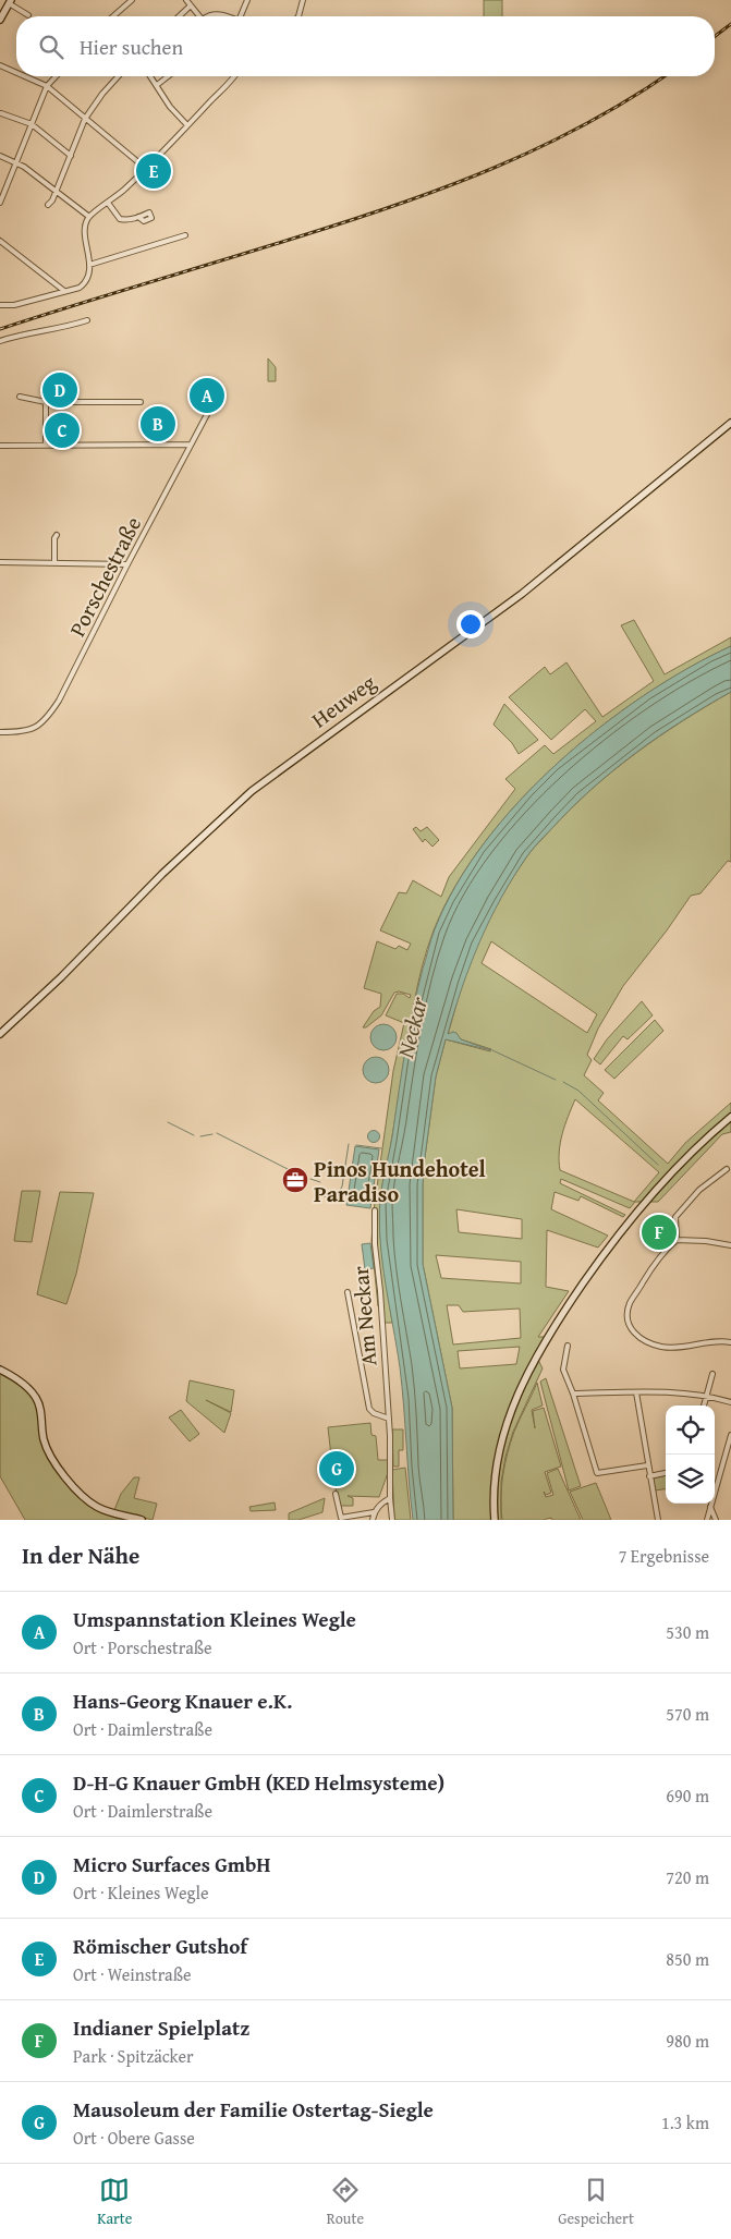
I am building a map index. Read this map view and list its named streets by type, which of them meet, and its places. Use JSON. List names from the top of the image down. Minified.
{"streets":{"street":["Porschestraße","Heuweg","Am Neckar"]},"water":["Neckar"],"places":{"office":["Pinos Hundehotel Paradiso"]},"page":{"search":"Hier suchen","pins":["E","D","A","B","C","F","G"],"heading":["In der Nähe","7 Ergebnisse"],"list":[{"mark":"A","name":"Umspannstation Kleines Wegle","note":"Ort · Porschestraße","value":"530 m"},{"mark":"B","name":"Hans-Georg Knauer e.K.","note":"Ort · Daimlerstraße","value":"570 m"},{"mark":"C","name":"D-H-G Knauer GmbH (KED Helmsysteme)","note":"Ort · Daimlerstraße","value":"690 m"},{"mark":"D","name":"Micro Surfaces GmbH","note":"Ort · Kleines Wegle","value":"720 m"},{"mark":"E","name":"Römischer Gutshof","note":"Ort · Weinstraße","value":"850 m"},{"mark":"F","name":"Indianer Spielplatz","note":"Park · Spitzäcker","value":"980 m"},{"mark":"G","name":"Mausoleum der Familie Ostertag-Siegle","note":"Ort · Obere Gasse","value":"1.3 km"}],"nav":["Karte","Route","Gespeichert"]}}
